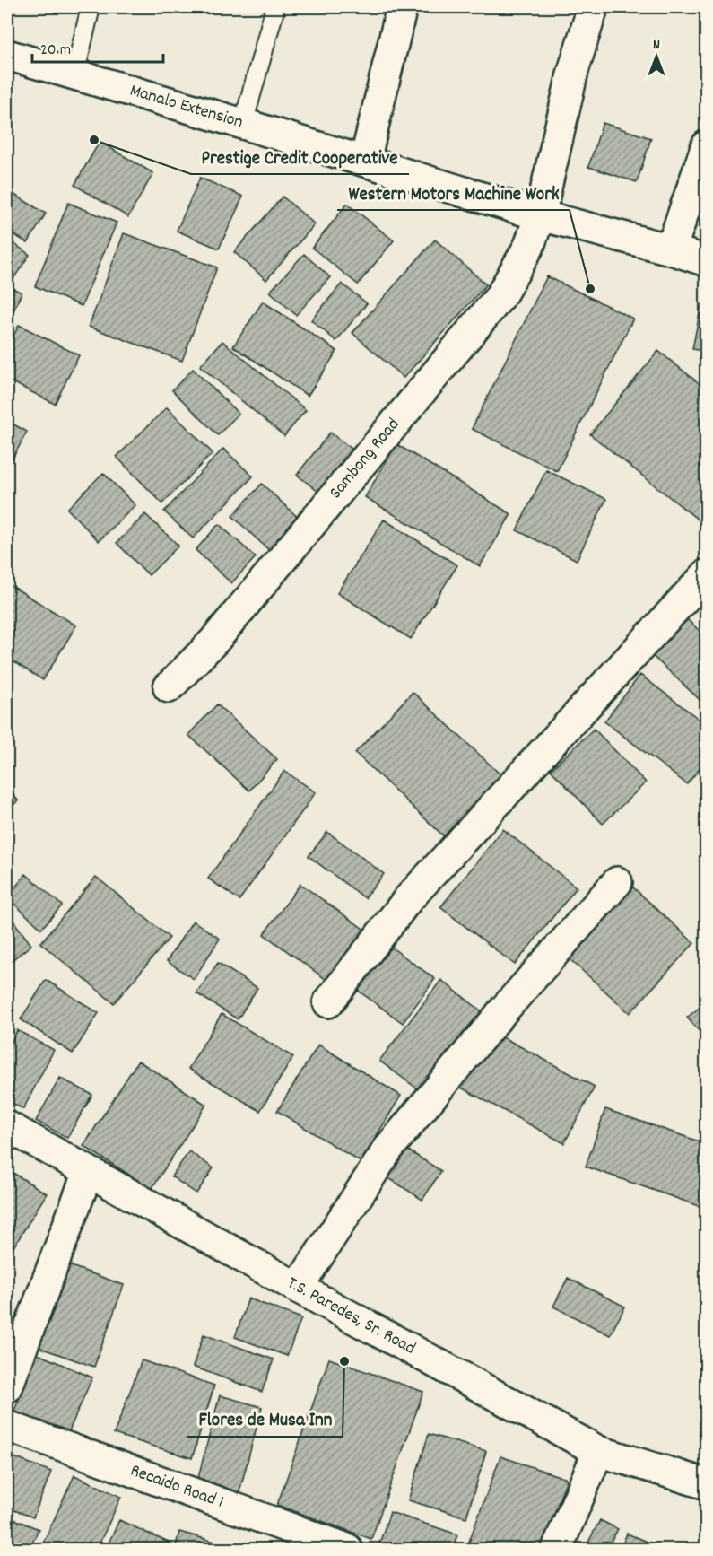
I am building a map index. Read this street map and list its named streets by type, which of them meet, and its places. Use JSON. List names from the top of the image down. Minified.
{"streets":{"street":["Manalo Extension","Sambong Road","T.S. Paredes, Sr. Road","Recaido Road 1"]},"crossings":[["Manalo Extension","Sambong Road"]],"places":["Prestige Credit Cooperative","Western Motors Machine Work","Flores de Musa Inn"],"scale_bar":"20 m","north":"top"}
